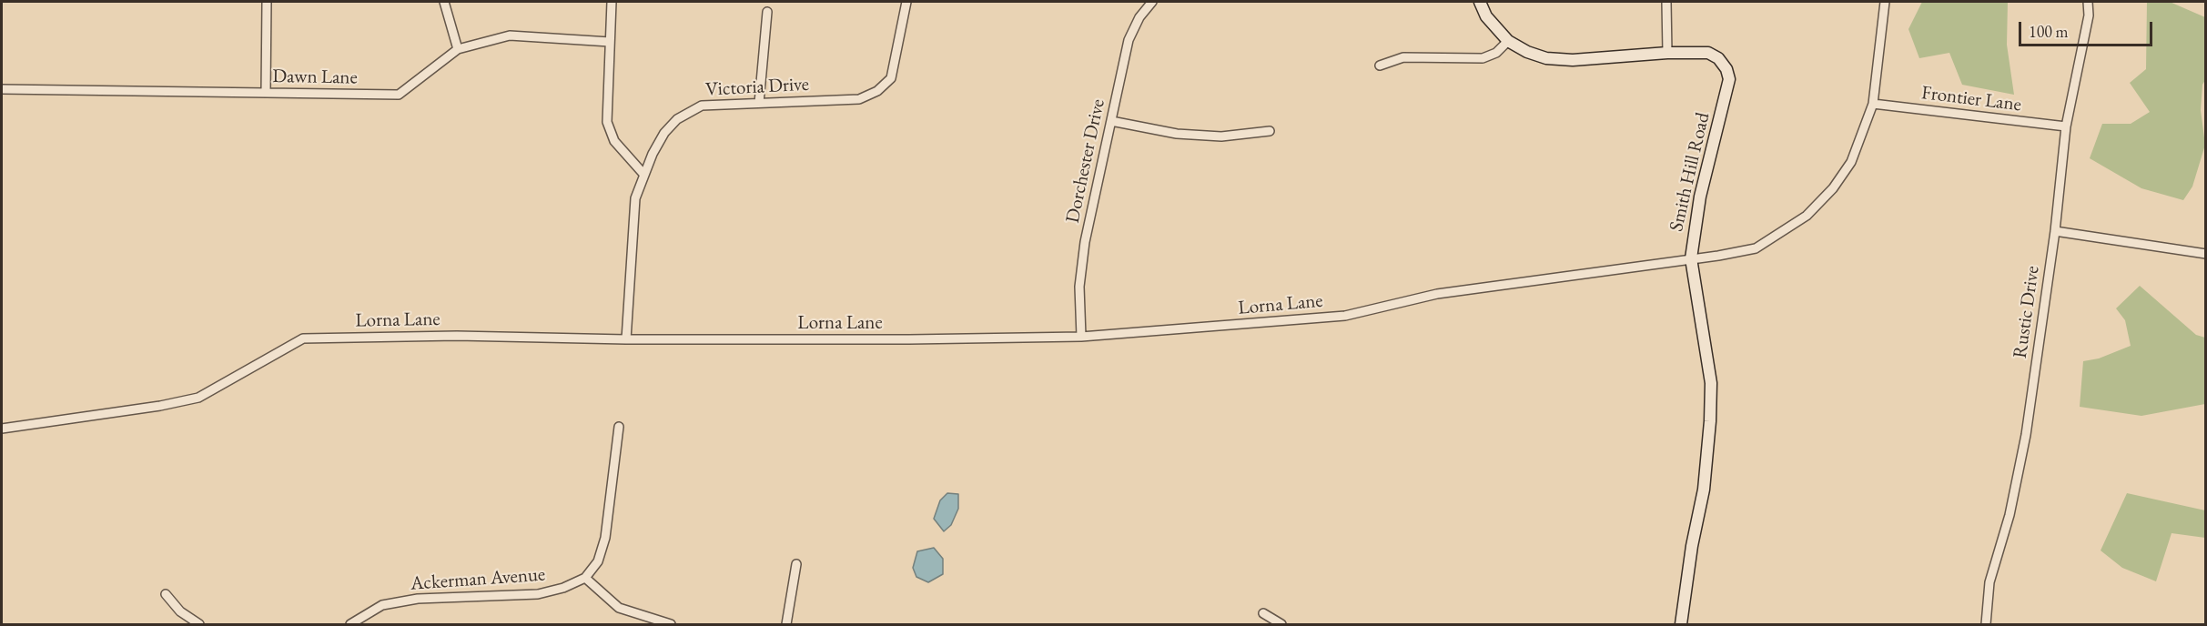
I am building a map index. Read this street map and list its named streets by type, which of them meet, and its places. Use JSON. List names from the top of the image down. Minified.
{"streets":{"street":["Dawn Lane","Victoria Drive","Frontier Lane","Dorchester Drive","Smith Hill Road","Lorna Lane","Rustic Drive","Ackerman Avenue"]},"crossings":[["Victoria Drive","Lorna Lane"],["Frontier Lane","Lorna Lane"],["Frontier Lane","Rustic Drive"],["Dorchester Drive","Lorna Lane"],["Smith Hill Road","Lorna Lane"]],"scale_bar":"100 m"}
